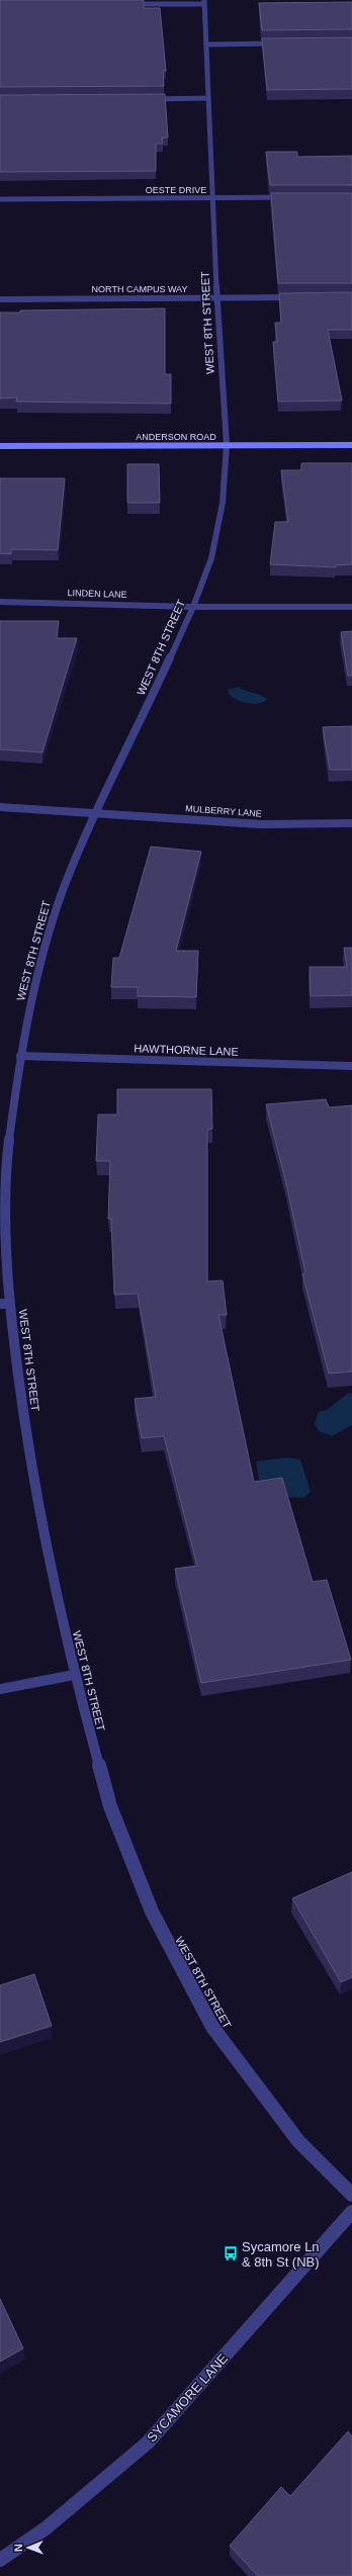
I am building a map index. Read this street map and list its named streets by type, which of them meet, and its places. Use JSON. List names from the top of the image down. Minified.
{"streets":{"main road":["ANDERSON ROAD"],"street":["OESTE DRIVE","NORTH CAMPUS WAY","WEST 8TH STREET","LINDEN LANE","MULBERRY LANE","HAWTHORNE LANE","SYCAMORE LANE"]},"crossings":[["OESTE DRIVE","WEST 8TH STREET"],["NORTH CAMPUS WAY","WEST 8TH STREET"],["WEST 8TH STREET","ANDERSON ROAD"],["WEST 8TH STREET","LINDEN LANE"],["WEST 8TH STREET","MULBERRY LANE"],["WEST 8TH STREET","HAWTHORNE LANE"]],"places":{"bus stop":["Sycamore Ln & 8th St (NB)"]},"north":"left"}
